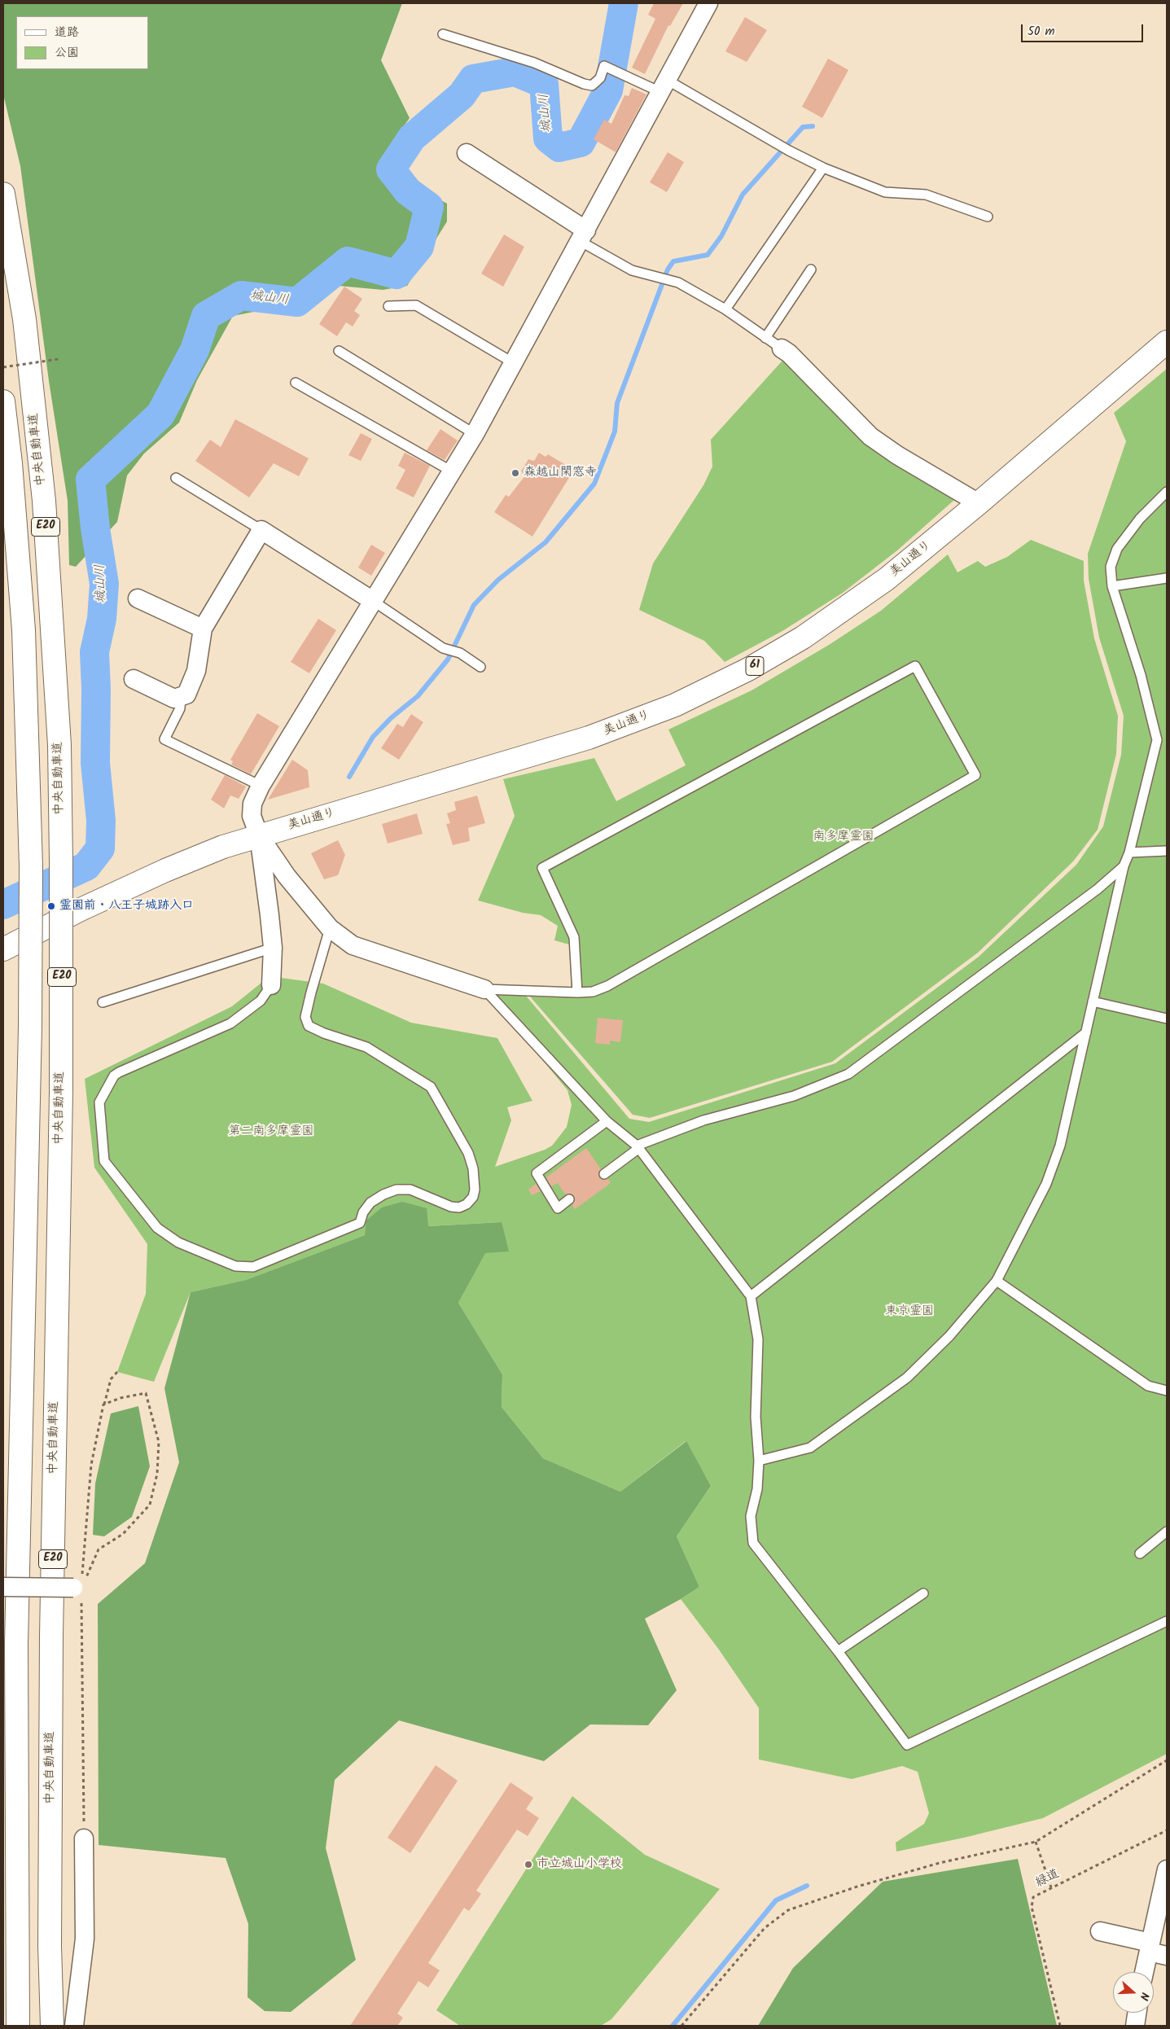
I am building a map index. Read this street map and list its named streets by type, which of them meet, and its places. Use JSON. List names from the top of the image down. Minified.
{"streets":{"main road":["中央自動車道","E20","美山通り","61"],"path":["緑道"]},"water":["城山川"],"parks":["南多摩霊園","第二南多摩霊園","東京霊園"],"places":["森越山閑窓寺","霊園前・八王子城跡入口","市立城山小学校"],"legend":["道路","公園"],"scale_bar":"50 m","north":"right"}
